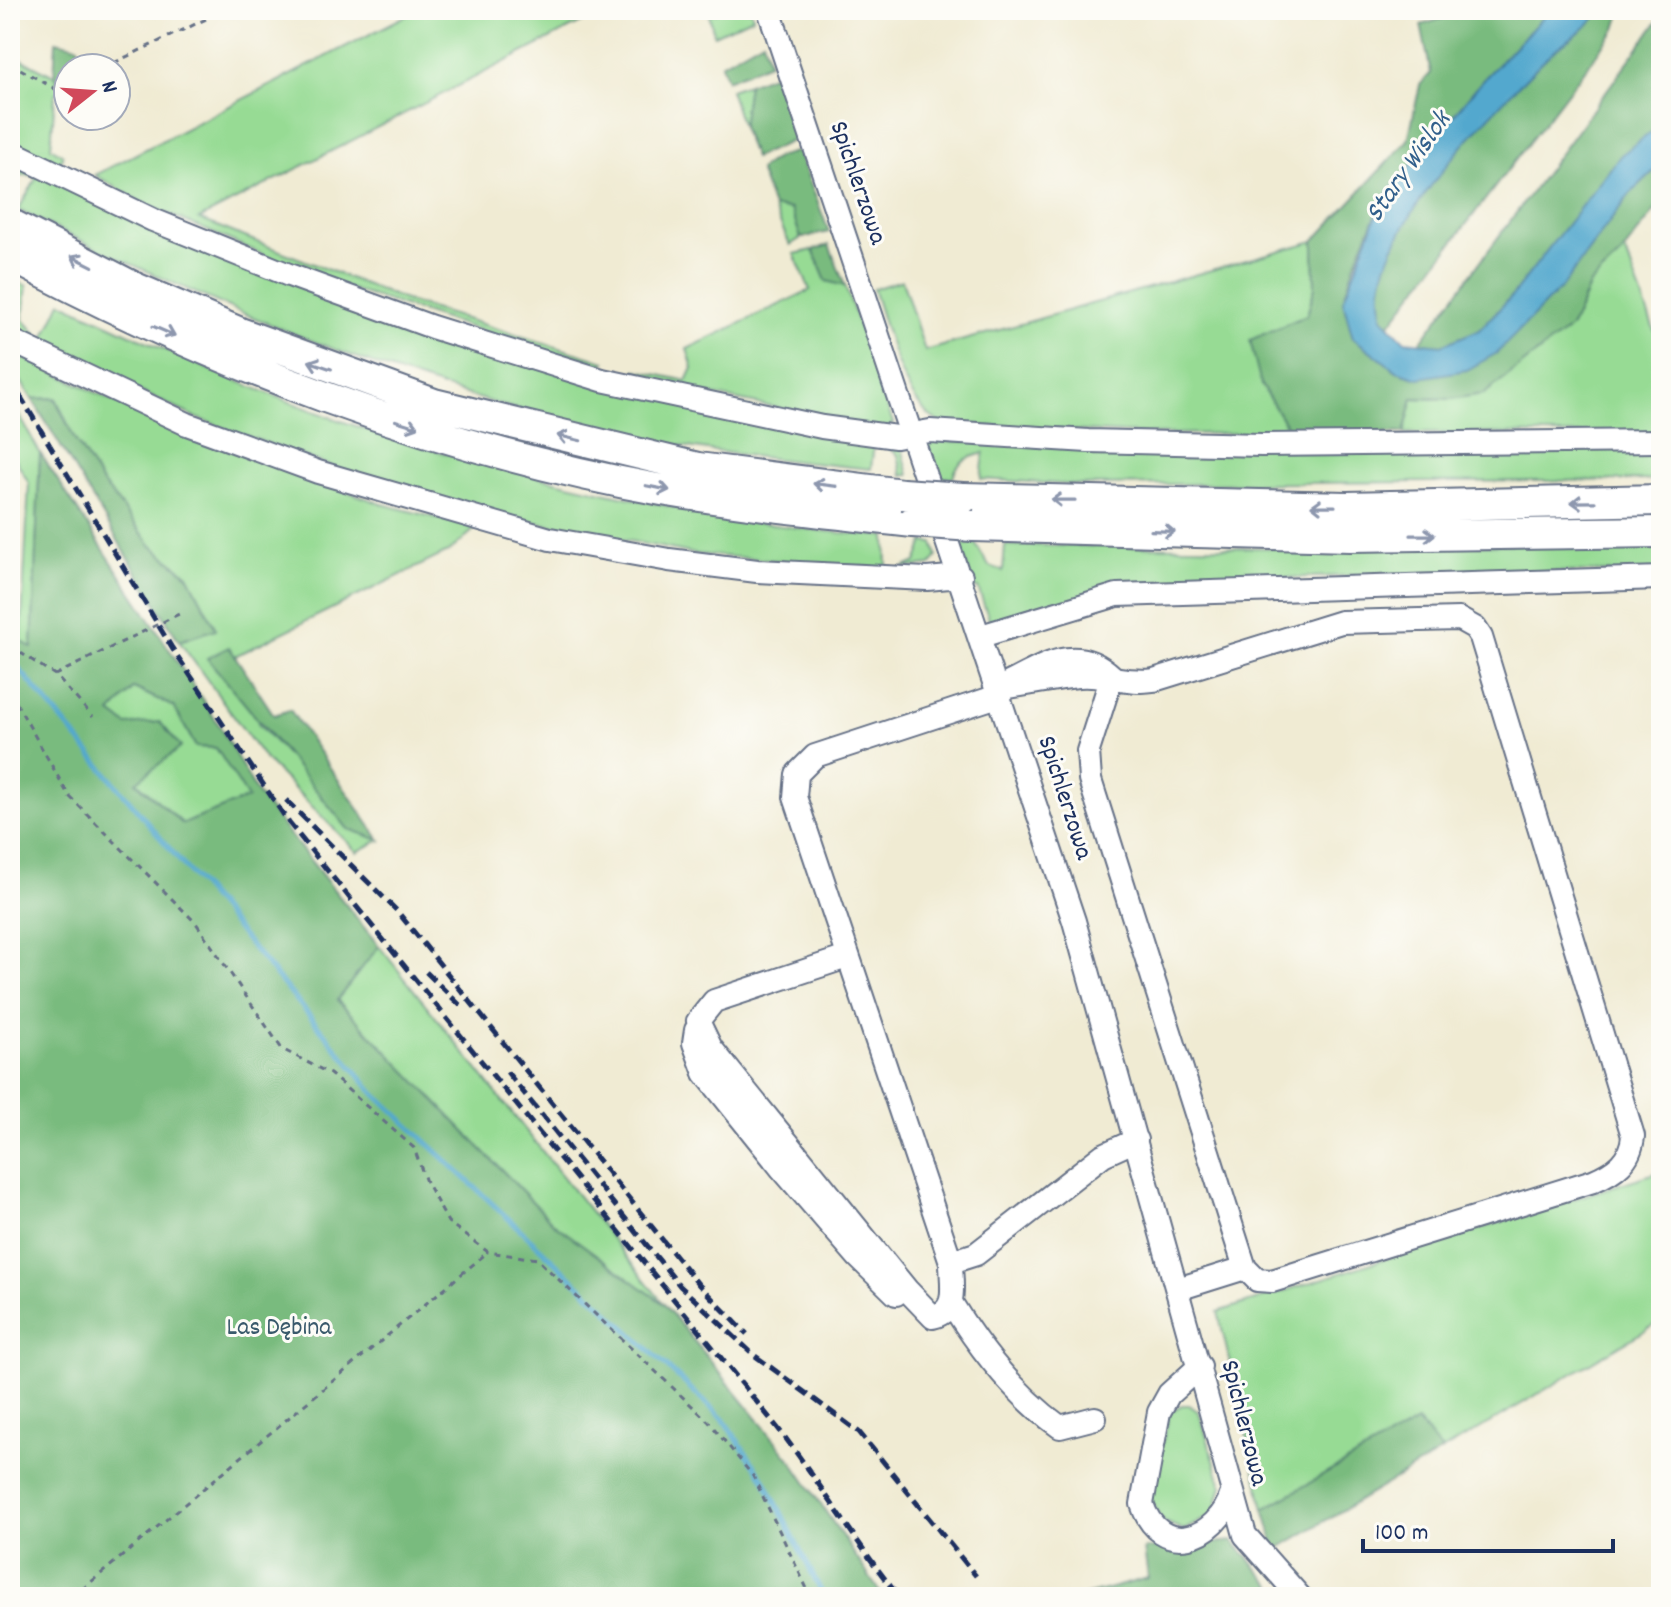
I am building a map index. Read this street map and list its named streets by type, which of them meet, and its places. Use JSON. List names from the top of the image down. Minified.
{"streets":{"street":["Spichlerzowa"]},"water":["Stary Wislok"],"parks":["Las Dębina"],"scale_bar":"100 m","north":"right"}
